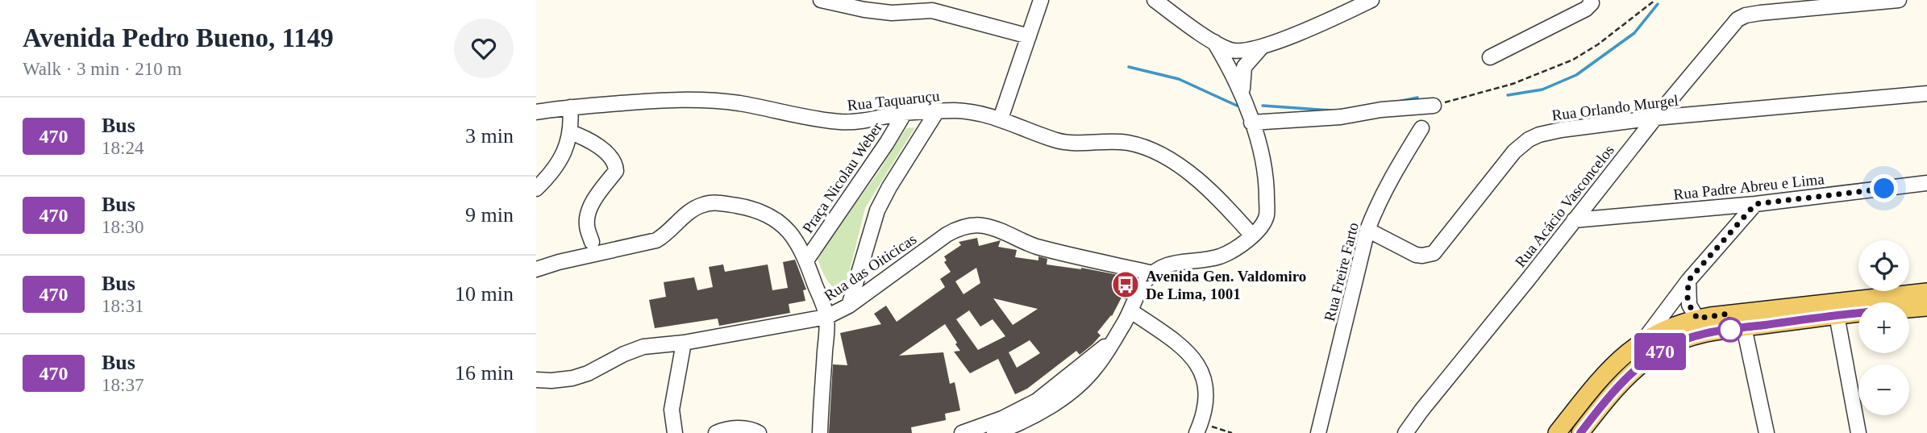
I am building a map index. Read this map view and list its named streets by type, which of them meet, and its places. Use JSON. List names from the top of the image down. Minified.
{"streets":{"street":["Rua Taquaruçu","Rua Orlando Murgel","Praça Nicolau Weber","Rua Padre Abreu e Lima","Rua Acácio Vasconcelos","Rua das Oiticicas","Rua Freire Farto"]},"crossings":[["Rua Taquaruçu","Praça Nicolau Weber"],["Rua Orlando Murgel","Rua Acácio Vasconcelos"],["Rua Orlando Murgel","Rua Freire Farto"],["Rua Padre Abreu e Lima","Rua Acácio Vasconcelos"]],"places":{"bus stop":["Avenida Gen. Valdomiro De Lima, 1001"]},"lines":["bus line 470"],"page":{"heading":["Avenida Pedro Bueno, 1149","Walk · 3 min · 210 m"],"on_map":"470","list":[{"mark":"470","name":"Bus","note":"18:24","value":"3 min"},{"mark":"470","name":"Bus","note":"18:30","value":"9 min"},{"mark":"470","name":"Bus","note":"18:31","value":"10 min"},{"mark":"470","name":"Bus","note":"18:37","value":"16 min"}],"map_buttons":["+","−"]}}
